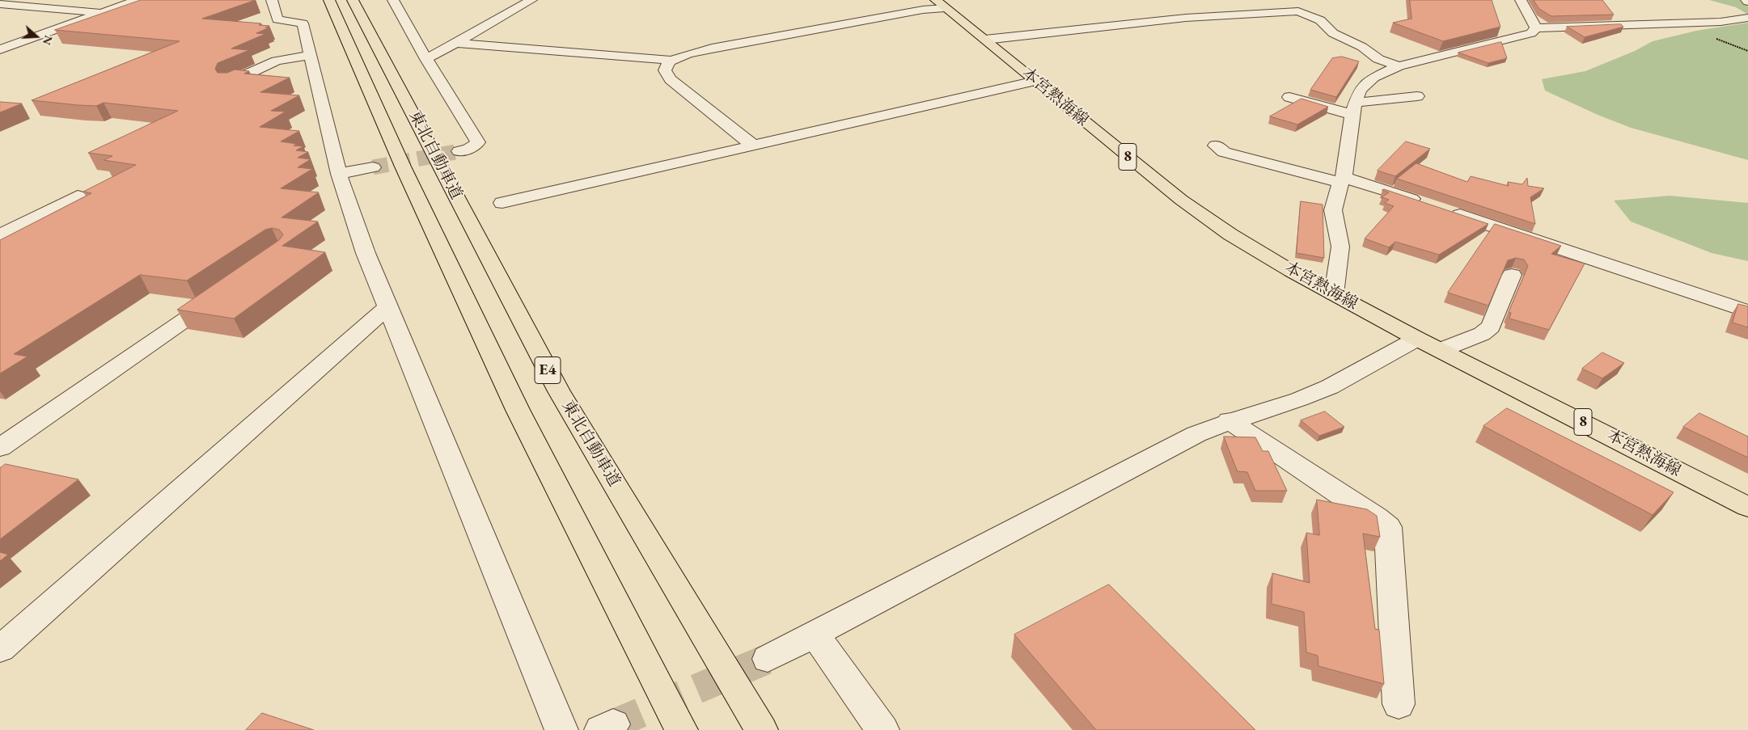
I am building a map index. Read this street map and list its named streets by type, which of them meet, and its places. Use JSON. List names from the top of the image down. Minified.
{"streets":{"main road":["本宮熱海線","東北自動車道","8","E4"]},"north":"right"}
